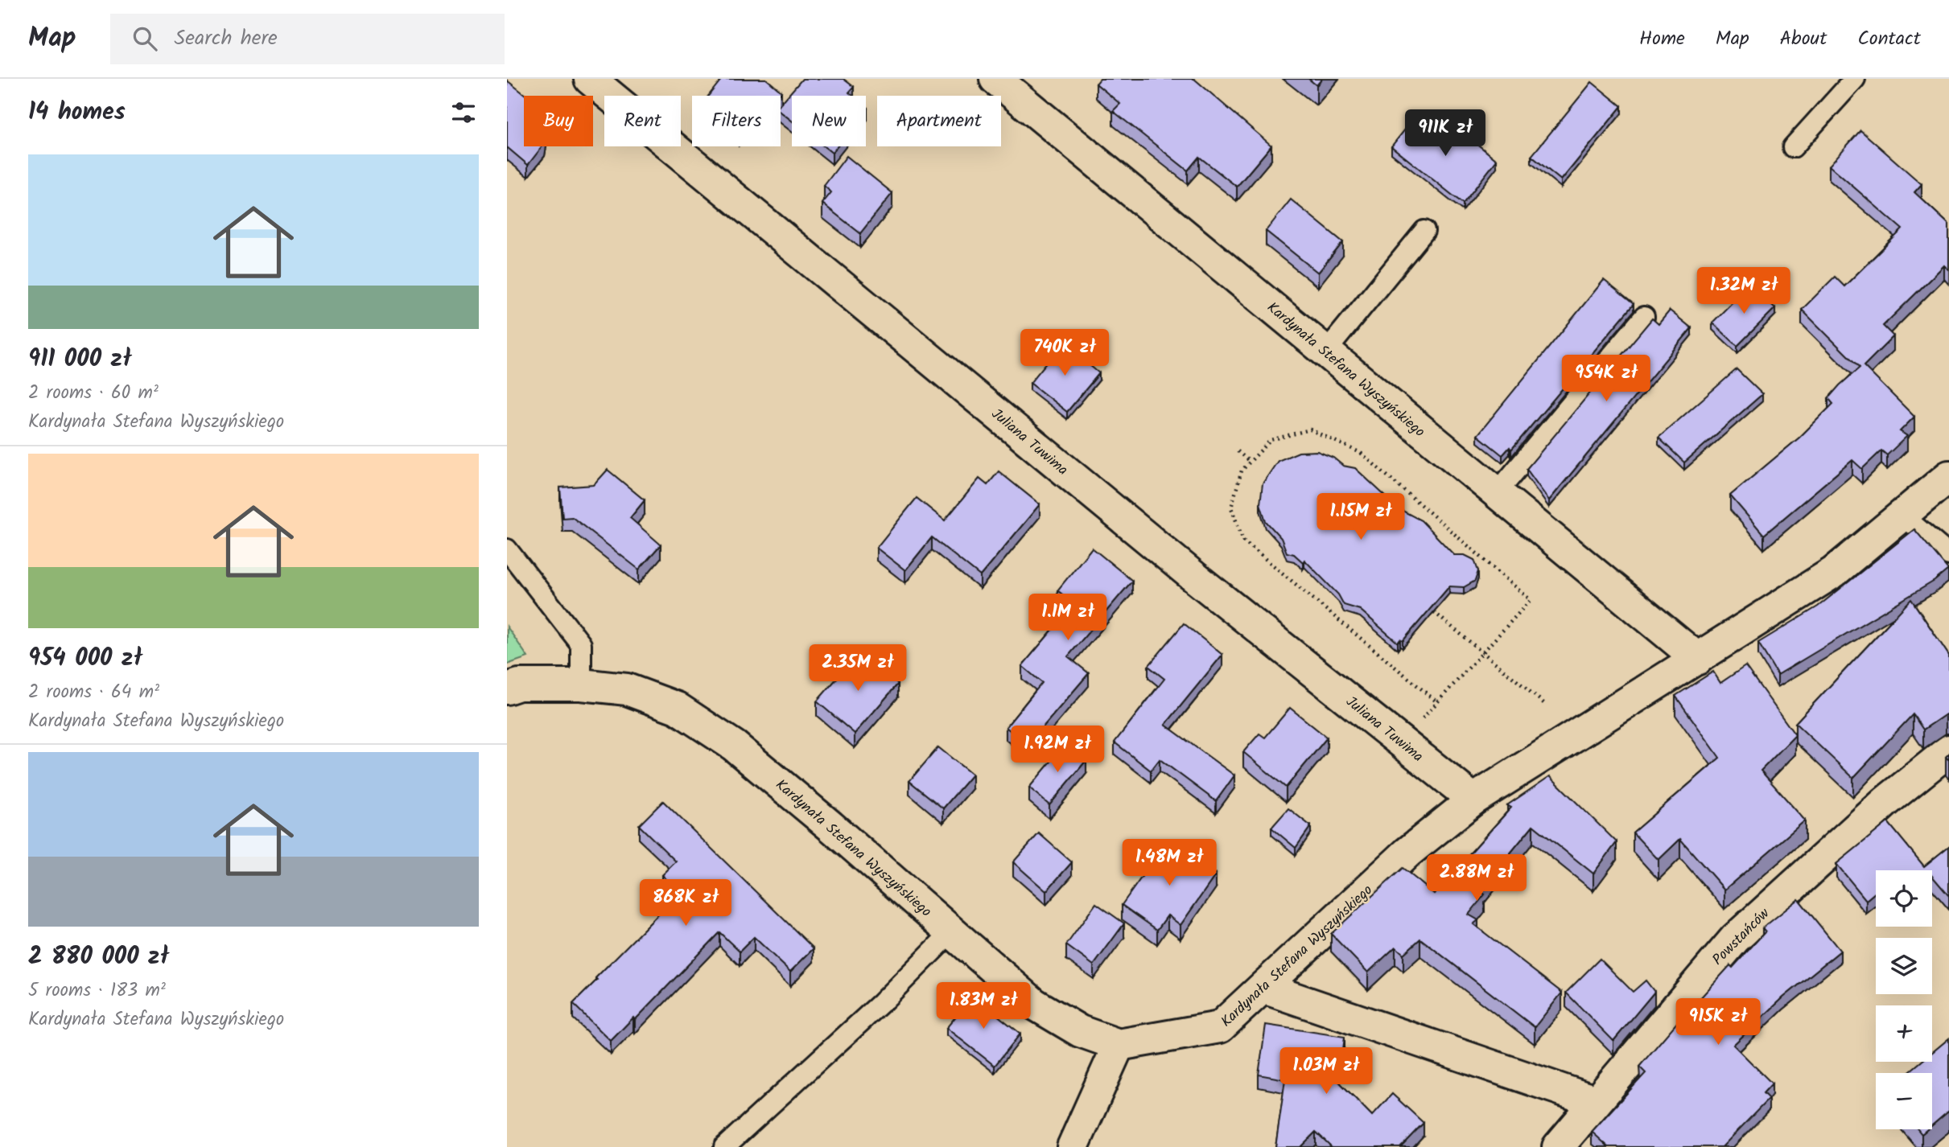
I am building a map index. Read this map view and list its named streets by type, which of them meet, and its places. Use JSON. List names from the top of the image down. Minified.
{"streets":{"street":["Kardynała Stefana Wyszyńskiego","Juliana Tuwima","Powstańców"]},"crossings":[["Kardynała Stefana Wyszyńskiego","Juliana Tuwima"]],"page":{"header":"Map","search":"Search here","nav":["Home","Map","About","Contact"],"heading":"14 homes","chip":["Buy","Rent","Filters","New","Apartment"],"price":["911K zł","1.32M zł","740K zł","954K zł","1.15M zł","1.1M zł","2.35M zł","1.92M zł","1.48M zł","2.88M zł","868K zł","1.83M zł","915K zł","1.03M zł"],"list":[{"name":"911 000 zł","note":"2 rooms · 60 m² · Kardynała Stefana Wyszyńskiego"},{"name":"954 000 zł","note":"2 rooms · 64 m² · Kardynała Stefana Wyszyńskiego"},{"name":"2 880 000 zł","note":"5 rooms · 183 m² · Kardynała Stefana Wyszyńskiego"}],"map_buttons":["+","−"]}}
